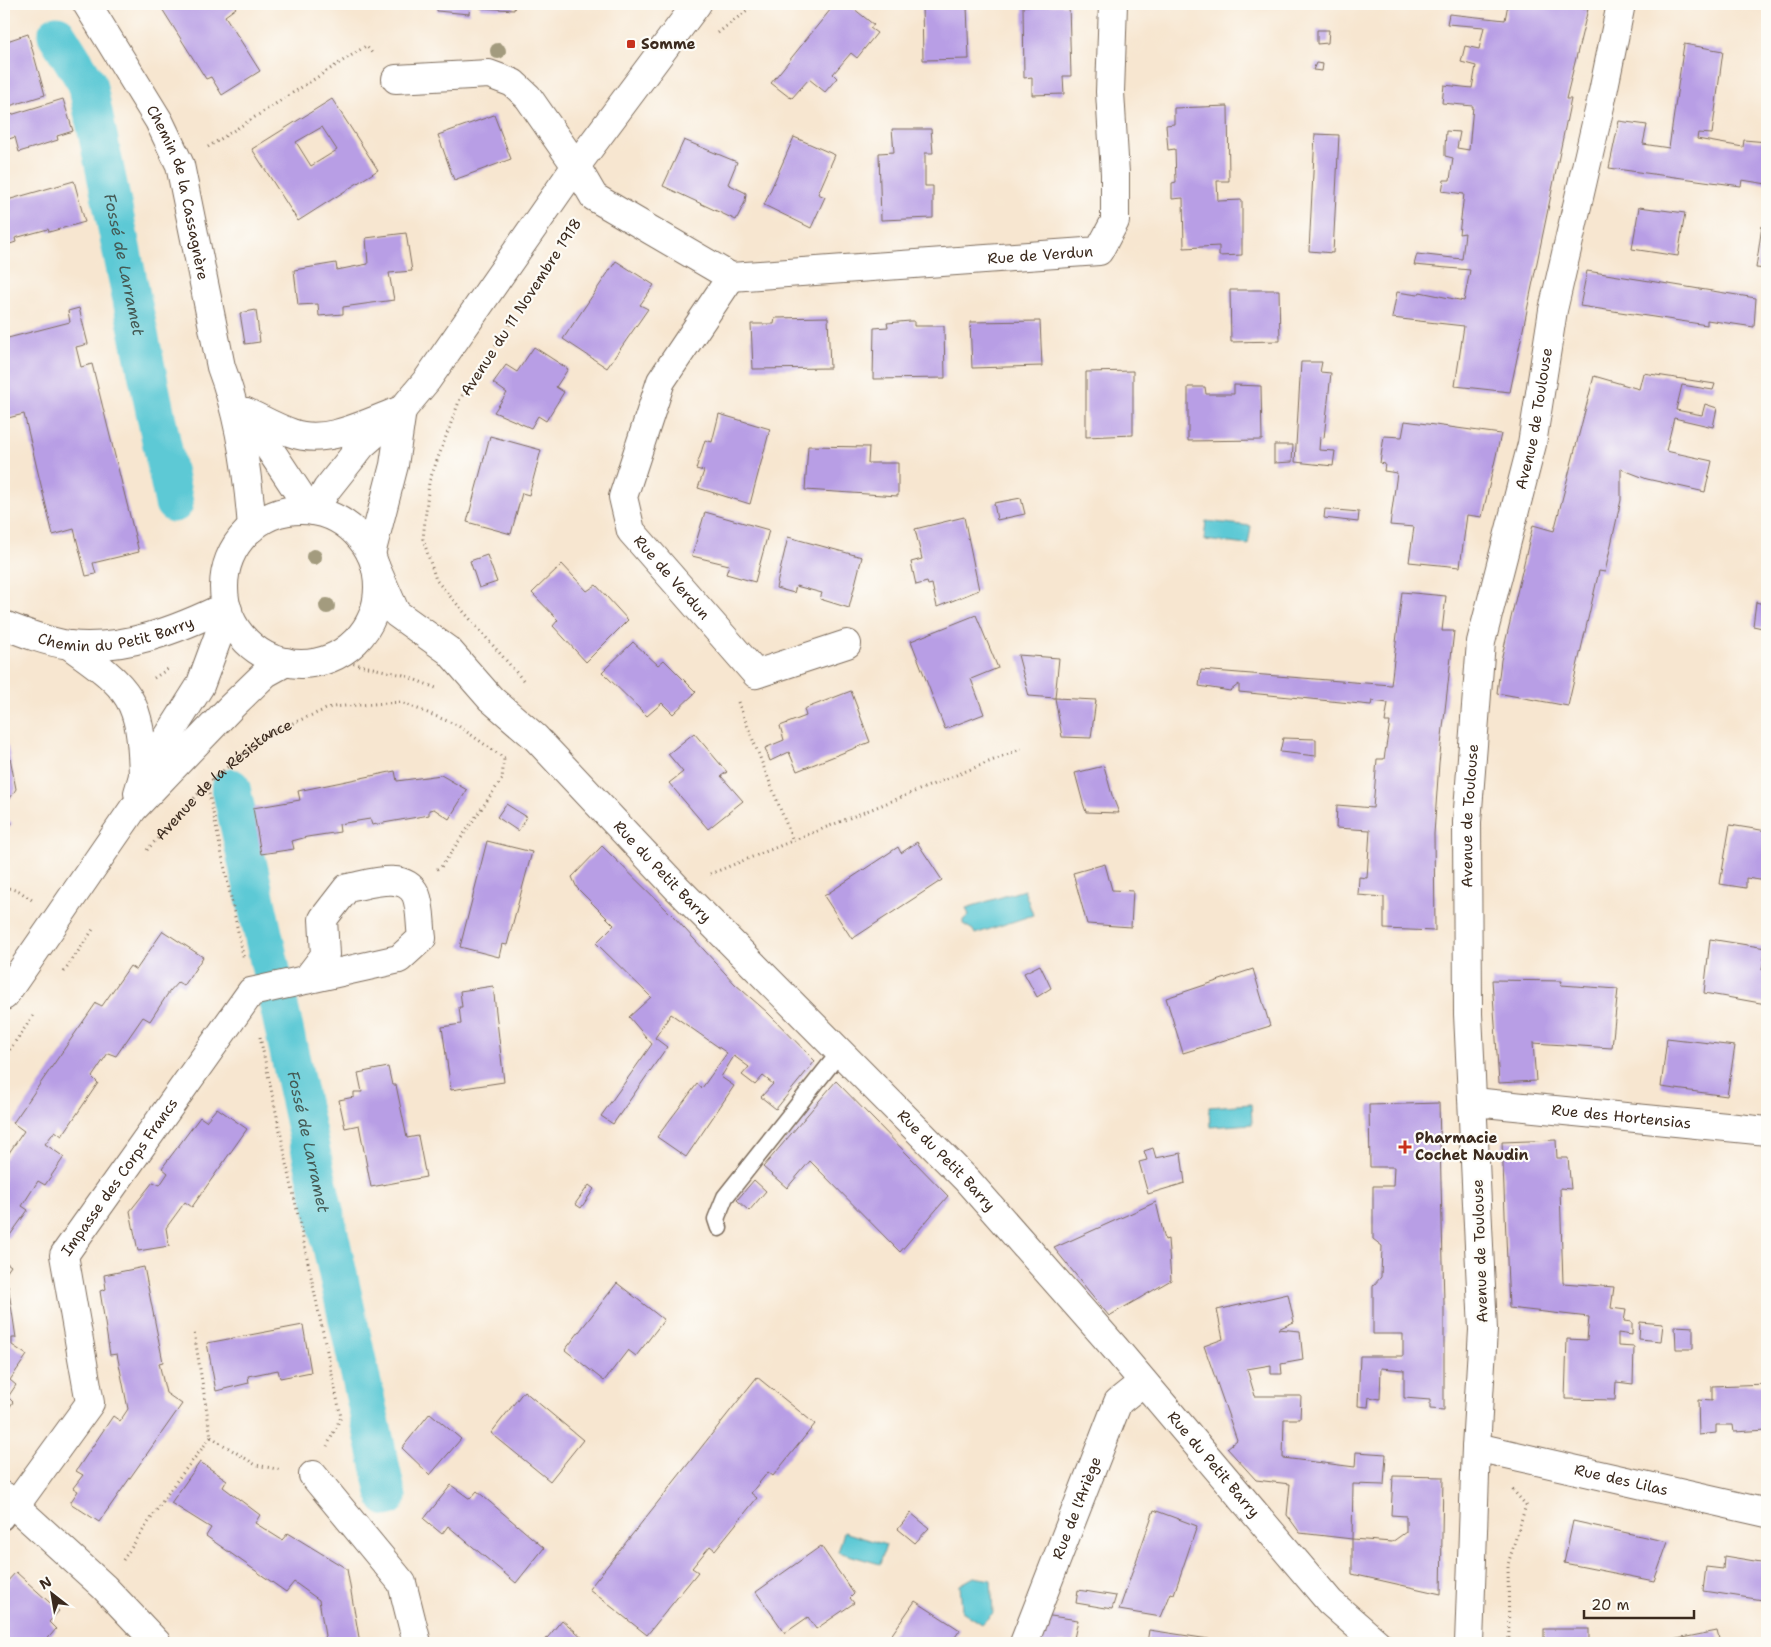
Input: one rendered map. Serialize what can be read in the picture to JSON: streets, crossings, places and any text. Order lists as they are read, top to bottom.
{
  "streets": {
    "street": [
      "Chemin de la Cassagnère",
      "Rue de Verdun",
      "Avenue de Toulouse",
      "Chemin du Petit Barry",
      "Rue du Petit Barry",
      "Rue des Hortensias",
      "Impasse des Corps Francs",
      "Rue des Lilas",
      "Rue de l'Ariège"
    ],
    "path": ["Avenue du 11 Novembre 1918", "Avenue de la Résistance"]
  },
  "crossings": [
    ["Avenue de Toulouse", "Rue des Hortensias"],
    ["Avenue de Toulouse", "Rue des Lilas"],
    ["Chemin du Petit Barry", "Rue du Petit Barry"],
    ["Rue du Petit Barry", "Rue de l'Ariège"]
  ],
  "water": ["Fossé de Larramet"],
  "places": {
    "transit": ["Somme"],
    "health": ["Pharmacie Cochet Naudin"]
  },
  "scale_bar": "20 m",
  "north": "top left"
}
